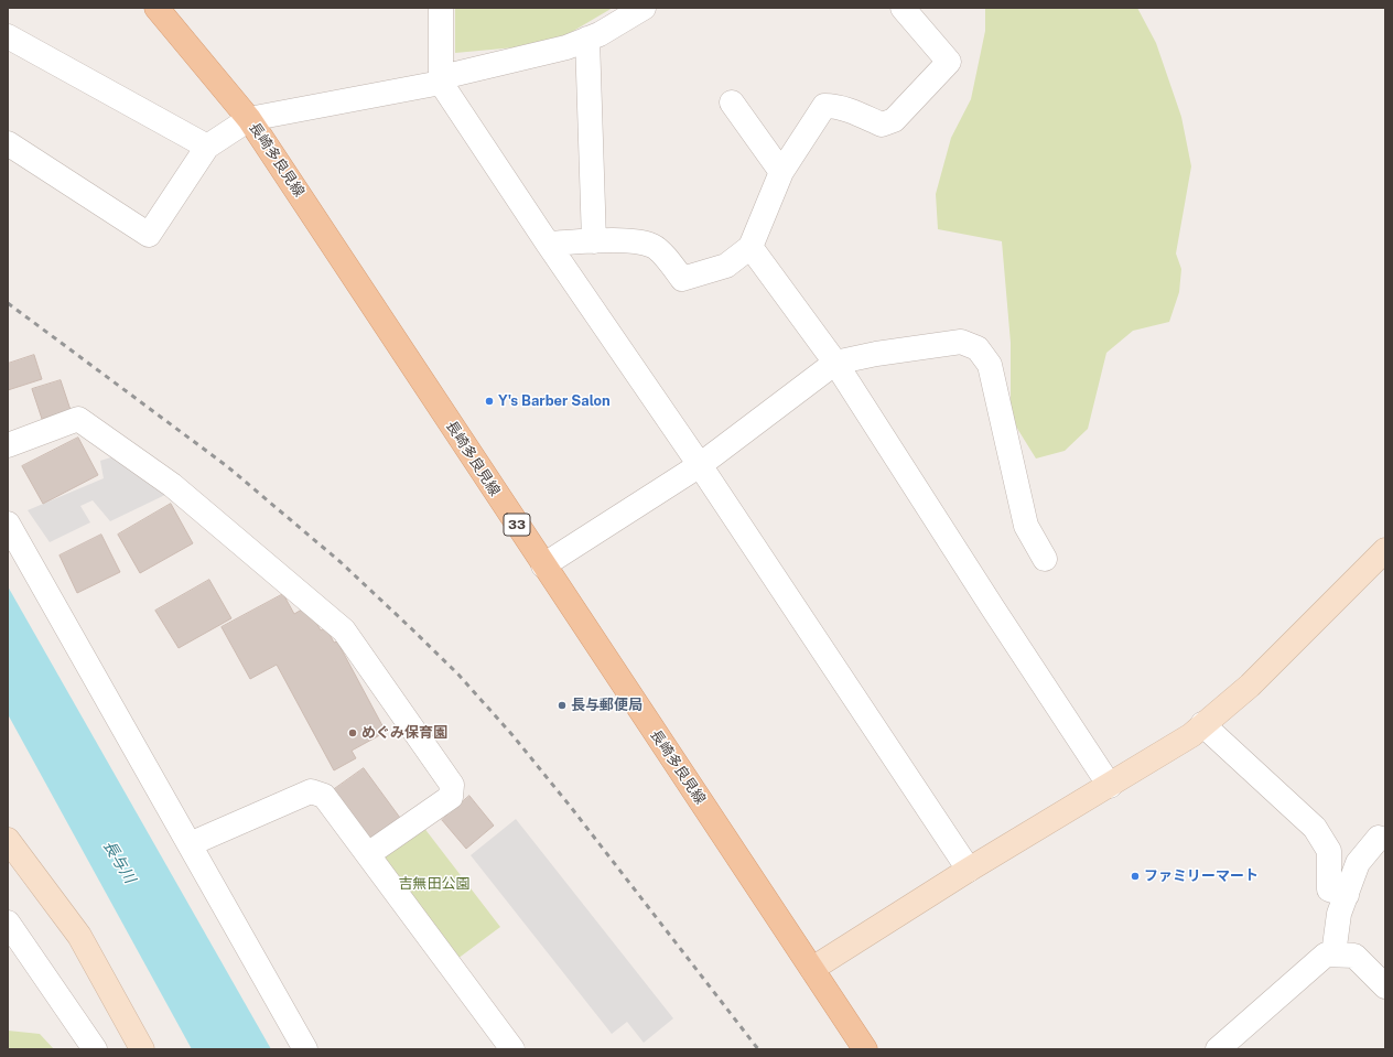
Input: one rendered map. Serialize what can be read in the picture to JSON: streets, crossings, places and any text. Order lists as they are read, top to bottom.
{
  "streets": {
    "main road": ["長崎多良見線", "33"]
  },
  "water": ["長与川"],
  "parks": ["吉無田公園"],
  "places": [
    "Y's Barber Salon",
    "長与郵便局",
    "めぐみ保育園",
    "ファミリーマート"
  ]
}
